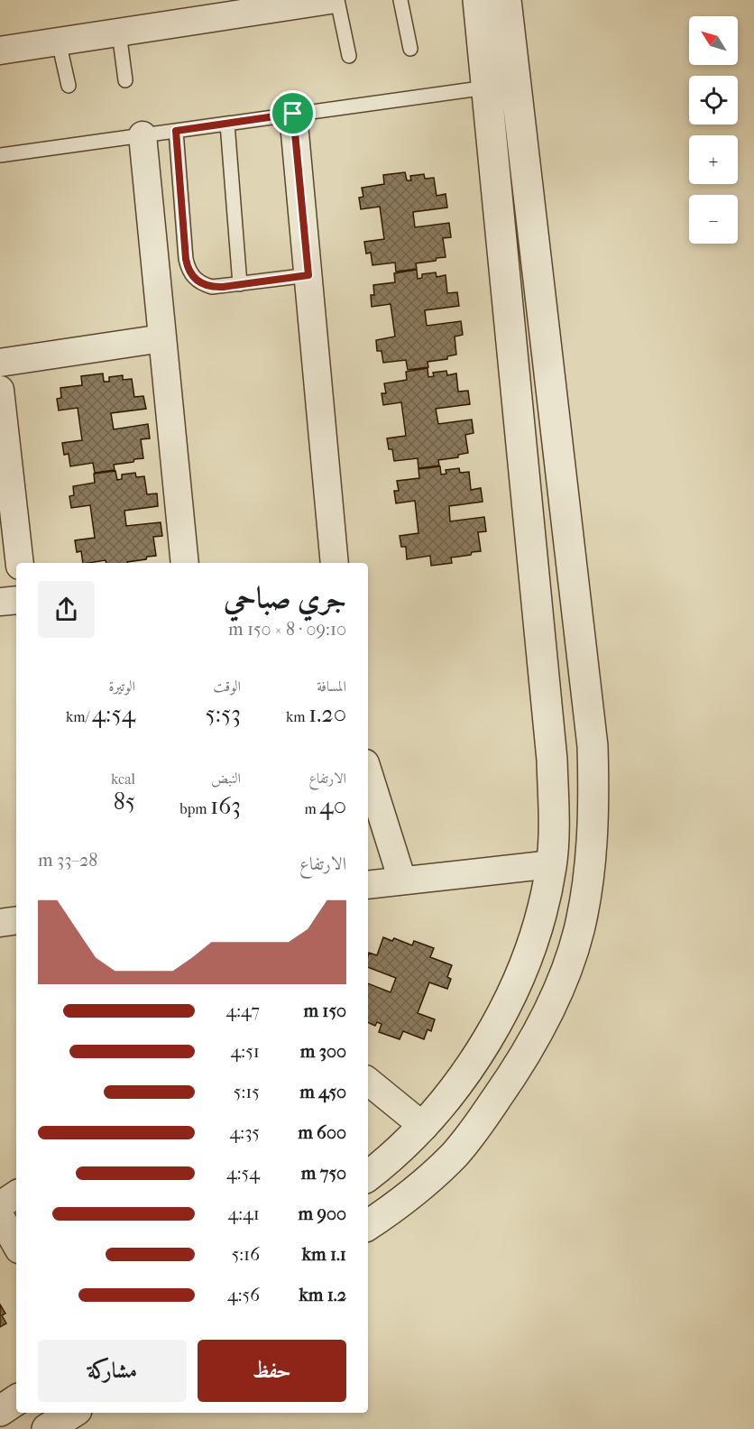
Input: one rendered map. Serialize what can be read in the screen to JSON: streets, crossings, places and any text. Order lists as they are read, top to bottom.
{
  "north": "top left",
  "page": {
    "map_buttons": ["+", "−"],
    "heading": ["جري صباحي", "09:10 · 8 × 150 m"],
    "stats": [
      ["المسافة", "1.20 km"],
      ["الوقت", "5:53"],
      ["الوتيرة", "4:54 /km"],
      ["الارتفاع", "40 m"],
      ["النبض", "163 bpm"],
      ["kcal", "85"]
    ],
    "chart": ["الارتفاع", "28–33 m"],
    "list": [
      {
        "name": "150 m",
        "note": "4:47"
      },
      {
        "name": "300 m",
        "note": "4:51"
      },
      {
        "name": "450 m",
        "note": "5:15"
      },
      {
        "name": "600 m",
        "note": "4:35"
      },
      {
        "name": "750 m",
        "note": "4:54"
      },
      {
        "name": "900 m",
        "note": "4:41"
      },
      {
        "name": "1.1 km",
        "note": "5:16"
      },
      {
        "name": "1.2 km",
        "note": "4:56"
      }
    ],
    "buttons": ["حفظ", "مشاركة"]
  }
}
